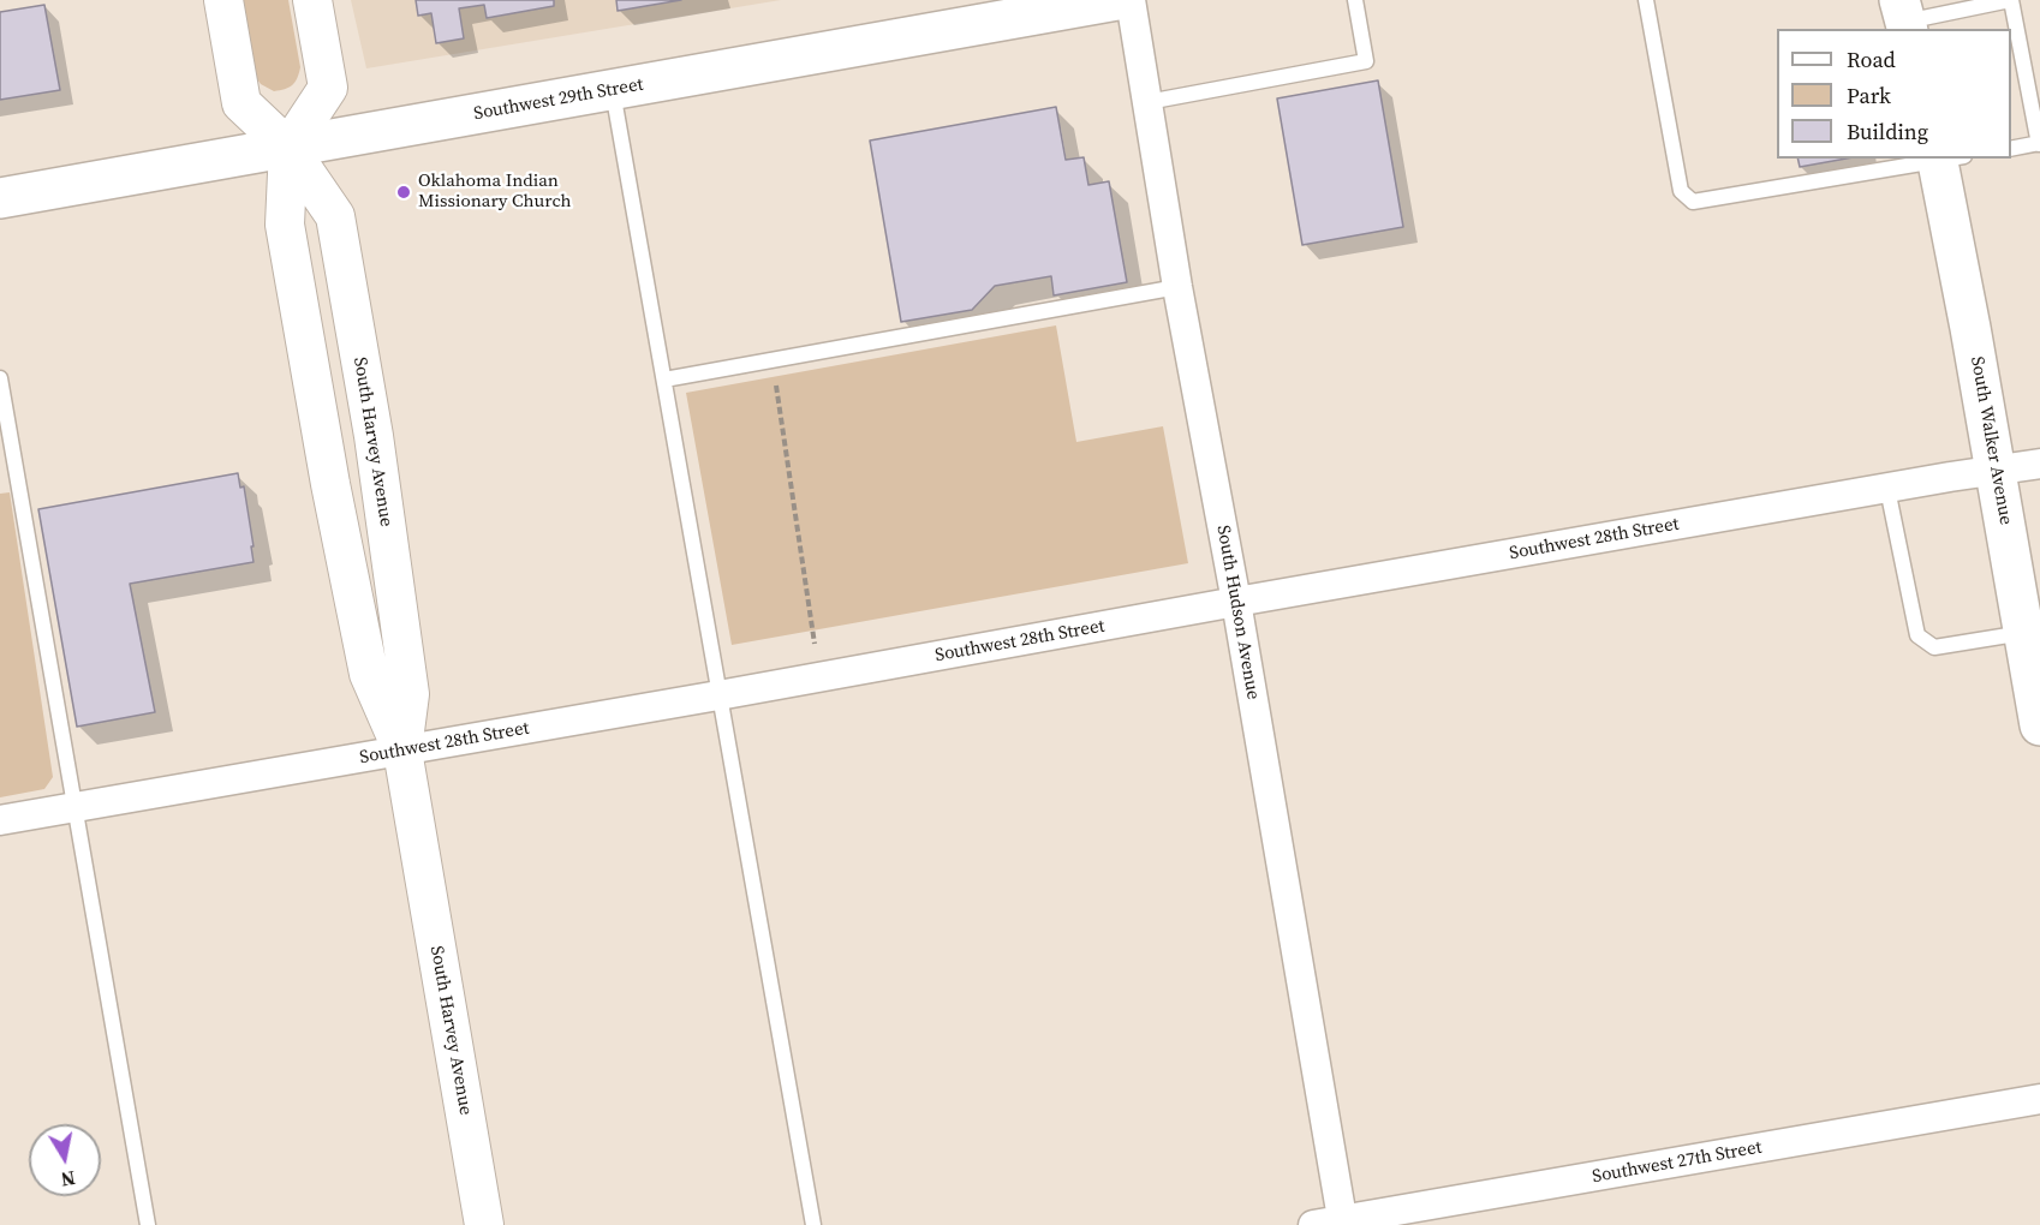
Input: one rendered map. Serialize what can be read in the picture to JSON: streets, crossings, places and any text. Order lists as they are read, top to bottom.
{
  "streets": {
    "main road": ["Southwest 29th Street", "South Walker Avenue"],
    "street": [
      "South Harvey Avenue",
      "Southwest 28th Street",
      "South Hudson Avenue",
      "Southwest 27th Street"
    ]
  },
  "crossings": [
    ["Southwest 29th Street", "South Harvey Avenue"],
    ["South Walker Avenue", "Southwest 28th Street"],
    ["South Harvey Avenue", "Southwest 28th Street"],
    ["Southwest 28th Street", "South Hudson Avenue"],
    ["South Hudson Avenue", "Southwest 27th Street"]
  ],
  "places": ["Oklahoma Indian Missionary Church"],
  "legend": ["Road", "Park", "Building"],
  "north": "bottom"
}
